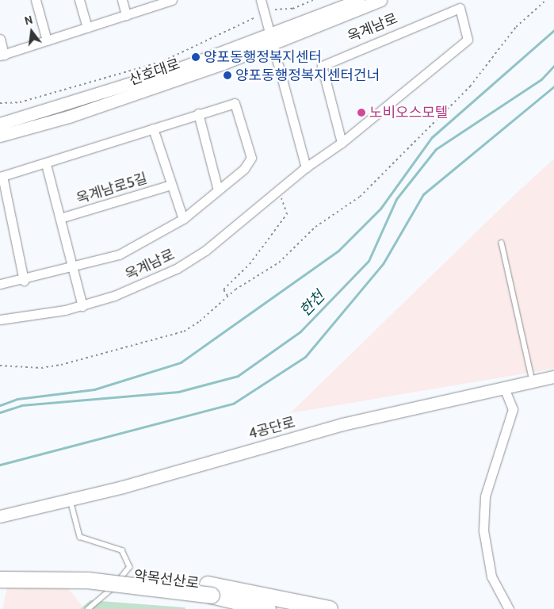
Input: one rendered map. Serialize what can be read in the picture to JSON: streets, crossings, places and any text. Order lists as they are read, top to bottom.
{
  "streets": {
    "highway": ["약목선산로"],
    "street": [
      "옥계남로",
      "산호대로",
      "옥계남로5길",
      "4공단로"
    ]
  },
  "crossings": [
    ["옥계남로", "옥계남로5길"]
  ],
  "water": ["한천"],
  "places": ["양포동행정복지센터", "양포동행정복지센터건너", "노비오스모텔"],
  "north": "top"
}
